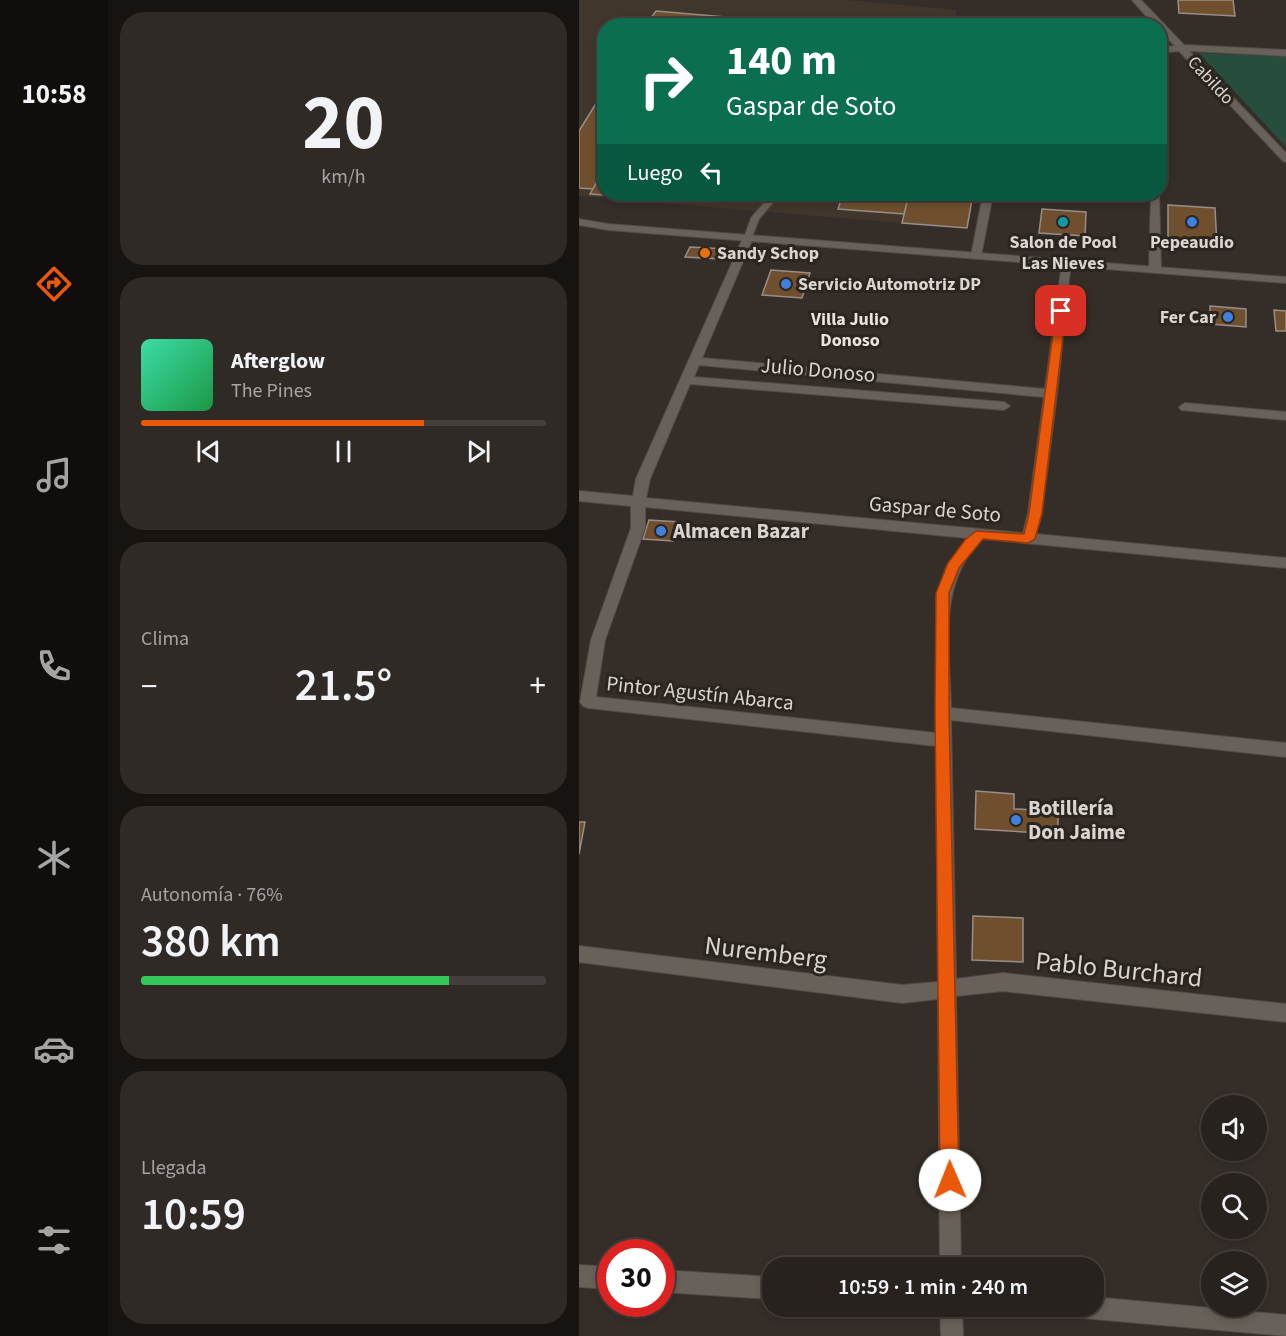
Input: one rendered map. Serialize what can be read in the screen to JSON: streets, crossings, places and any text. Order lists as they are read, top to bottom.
{
  "streets": {
    "street": [
      "Cabildo",
      "Julio Donoso",
      "Gaspar de Soto",
      "Pintor Agustín Abarca",
      "Nuremberg",
      "Pablo Burchard"
    ]
  },
  "crossings": [
    ["Gaspar de Soto", "Pintor Agustín Abarca"],
    ["Nuremberg", "Pablo Burchard"]
  ],
  "districts": ["Villa Julio Donoso"],
  "places": [
    "Salon de Pool Las Nieves",
    "Pepeaudio",
    "Sandy Schop",
    "Servicio Automotriz DP",
    "Fer Car",
    "Almacen Bazar",
    "Botillería Don Jaime"
  ],
  "page": {
    "tabs": "10:58",
    "tile": [
      ["20", "km/h"],
      "Clima",
      ["Autonomía · 76%", "380 km"],
      ["Llegada", "10:59"]
    ],
    "turn": ["140 m", "Gaspar de Soto"],
    "then": "Luego",
    "song": ["Afterglow", "The Pines"],
    "heat": ["−", "21.5°", "+"],
    "limit": "30",
    "trip": "10:59 · 1 min · 240 m"
  }
}
